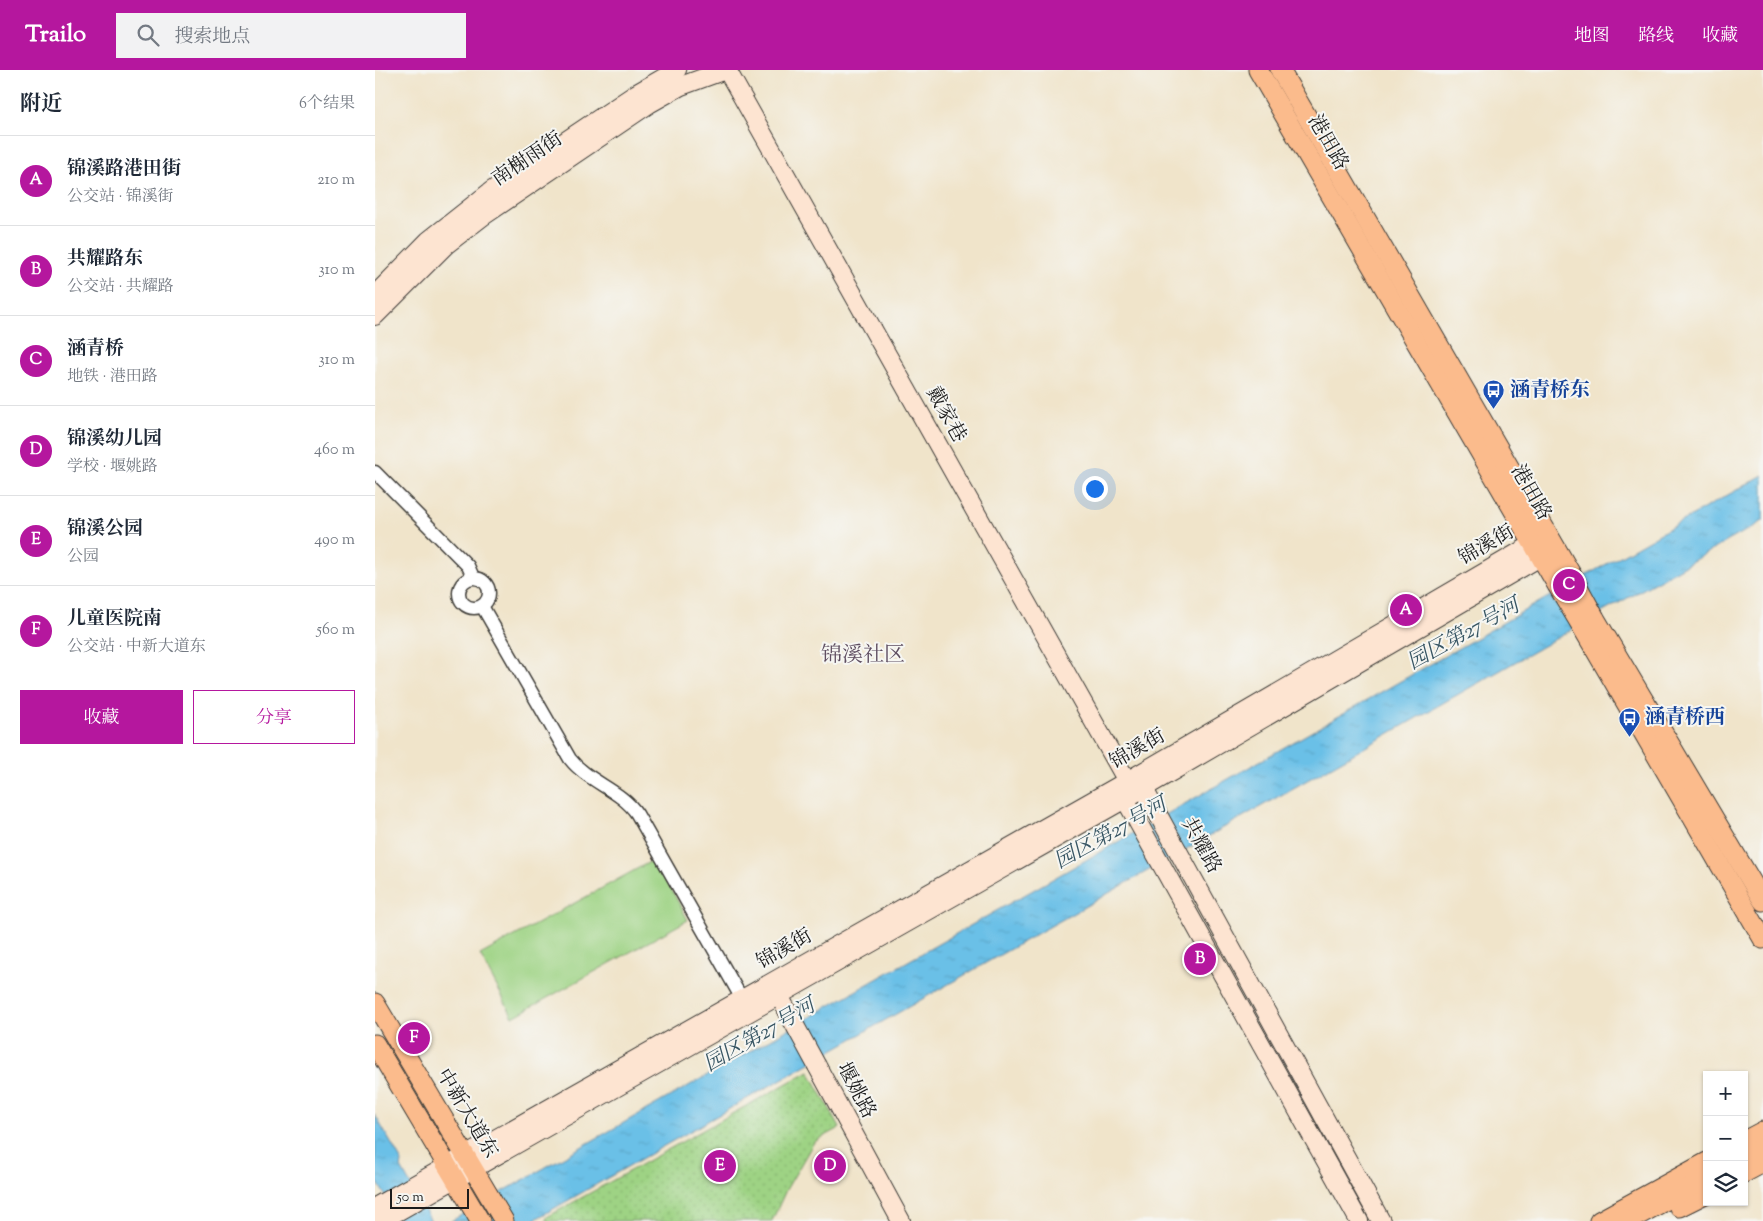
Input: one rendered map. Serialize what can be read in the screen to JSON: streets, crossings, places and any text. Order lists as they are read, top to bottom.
{
  "streets": {
    "main road": [
      "港田路",
      "南榭雨街",
      "戴家巷",
      "锦溪街",
      "共耀路",
      "堰姚路",
      "中新大道东"
    ]
  },
  "crossings": [
    ["港田路", "锦溪街"],
    ["南榭雨街", "戴家巷"],
    ["戴家巷", "锦溪街"],
    ["锦溪街", "共耀路"],
    ["锦溪街", "堰姚路"],
    ["锦溪街", "中新大道东"]
  ],
  "districts": ["锦溪社区"],
  "water": ["园区第27号河"],
  "places": {
    "bus stop": ["涵青桥东", "涵青桥西"]
  },
  "scale_bar": "50 m",
  "page": {
    "header": "Trailo",
    "search": "搜索地点",
    "nav": ["地图", "路线", "收藏"],
    "heading": ["附近", "6个结果"],
    "list": [
      {
        "mark": "A",
        "name": "锦溪路港田街",
        "note": "公交站 · 锦溪街",
        "value": "210 m"
      },
      {
        "mark": "B",
        "name": "共耀路东",
        "note": "公交站 · 共耀路",
        "value": "310 m"
      },
      {
        "mark": "C",
        "name": "涵青桥",
        "note": "地铁 · 港田路",
        "value": "310 m"
      },
      {
        "mark": "D",
        "name": "锦溪幼儿园",
        "note": "学校 · 堰姚路",
        "value": "460 m"
      },
      {
        "mark": "E",
        "name": "锦溪公园",
        "note": "公园",
        "value": "490 m"
      },
      {
        "mark": "F",
        "name": "儿童医院南",
        "note": "公交站 · 中新大道东",
        "value": "560 m"
      }
    ],
    "pins": [
      "C",
      "A",
      "B",
      "F",
      "D",
      "E"
    ],
    "buttons": ["收藏", "分享"],
    "map_buttons": ["+", "−"],
    "scale": "50 m"
  }
}
